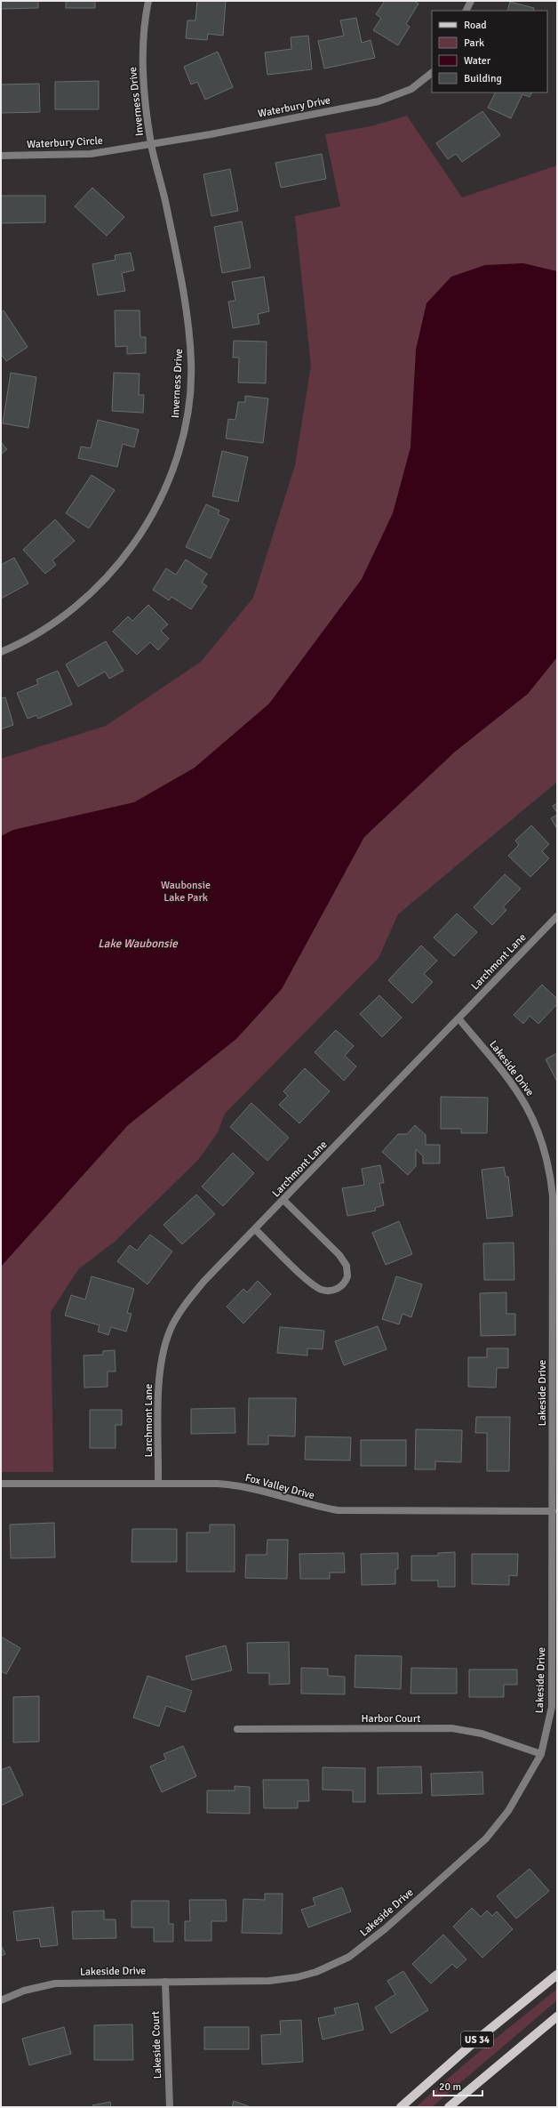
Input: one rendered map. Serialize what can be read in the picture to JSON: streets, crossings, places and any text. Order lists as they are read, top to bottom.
{
  "streets": {
    "main road": ["US 34"],
    "street": [
      "Inverness Drive",
      "Waterbury Drive",
      "Waterbury Circle",
      "Larchmont Lane",
      "Lakeside Drive",
      "Fox Valley Drive",
      "Harbor Court",
      "Lakeside Court"
    ]
  },
  "crossings": [
    ["Inverness Drive", "Waterbury Drive"],
    ["Inverness Drive", "Waterbury Circle"],
    ["Waterbury Drive", "Waterbury Circle"],
    ["Larchmont Lane", "Lakeside Drive"],
    ["Larchmont Lane", "Fox Valley Drive"],
    ["Lakeside Drive", "Fox Valley Drive"],
    ["Lakeside Drive", "Harbor Court"],
    ["Lakeside Drive", "Lakeside Court"]
  ],
  "water": ["Lake Waubonsie"],
  "parks": ["Waubonsie Lake Park"],
  "legend": [
    "Road",
    "Park",
    "Water",
    "Building"
  ],
  "scale_bar": "20 m"
}
